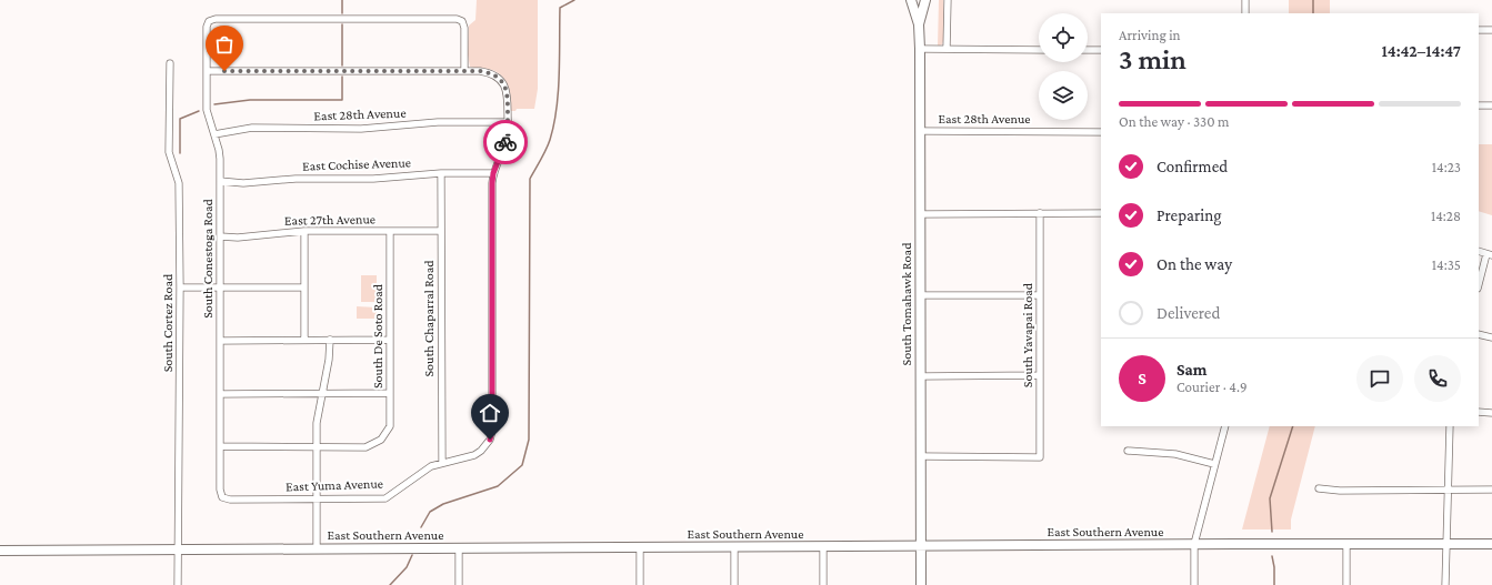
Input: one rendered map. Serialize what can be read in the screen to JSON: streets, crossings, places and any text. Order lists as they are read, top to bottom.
{
  "streets": {
    "main road": ["South Tomahawk Road", "East Southern Avenue"],
    "street": [
      "East 28th Avenue",
      "East Cochise Avenue",
      "East 27th Avenue",
      "South Conestoga Road",
      "South Chaparral Road",
      "South Cortez Road",
      "South Yavapai Road",
      "South De Soto Road",
      "East Yuma Avenue"
    ]
  },
  "crossings": [
    ["East 28th Avenue", "South Conestoga Road"],
    ["East 28th Avenue", "South Tomahawk Road"],
    ["East Cochise Avenue", "South Conestoga Road"],
    ["East Cochise Avenue", "South Chaparral Road"],
    ["East Cochise Avenue", "East Yuma Avenue"],
    ["East 27th Avenue", "South Conestoga Road"],
    ["East 27th Avenue", "South Chaparral Road"],
    ["East 27th Avenue", "South De Soto Road"],
    ["South Conestoga Road", "East Yuma Avenue"],
    ["South Tomahawk Road", "South Yavapai Road"],
    ["South Tomahawk Road", "East Southern Avenue"],
    ["South Chaparral Road", "East Yuma Avenue"],
    ["South Cortez Road", "East Southern Avenue"]
  ],
  "page": {
    "heading": ["3 min", "Arriving in", "14:42–14:47"],
    "panel": ["Sam", "Courier · 4.9"],
    "bar": "On the way · 330 m",
    "list": [
      ["Confirmed", "14:23"],
      ["Preparing", "14:28"],
      ["On the way", "14:35"],
      "Delivered"
    ],
    "round": "S"
  }
}
